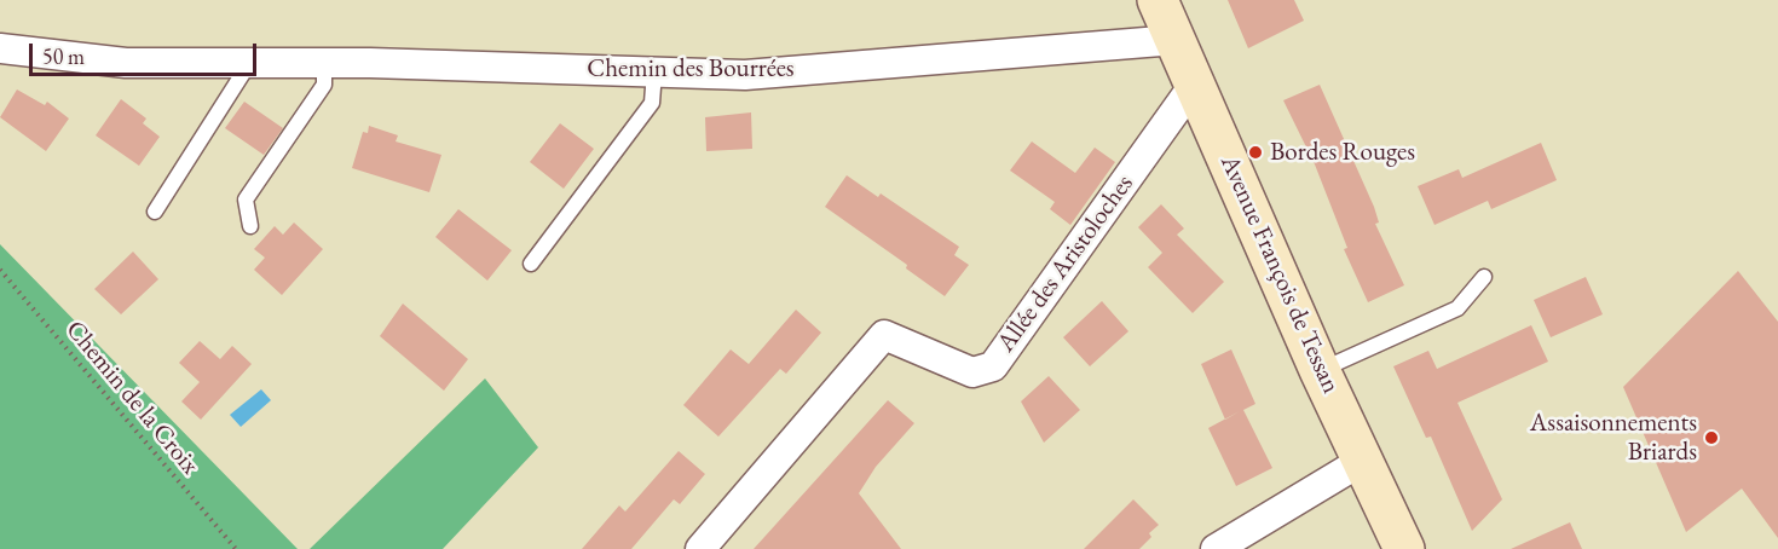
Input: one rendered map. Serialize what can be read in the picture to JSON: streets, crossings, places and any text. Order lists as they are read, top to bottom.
{
  "streets": {
    "street": ["Chemin des Bourrées", "Allée des Aristoloches", "Avenue François de Tessan"],
    "path": ["Chemin de la Croix"]
  },
  "crossings": [
    ["Chemin des Bourrées", "Avenue François de Tessan"],
    ["Allée des Aristoloches", "Avenue François de Tessan"]
  ],
  "places": ["Bordes Rouges", "Assaisonnements Briards"],
  "scale_bar": "50 m"
}
